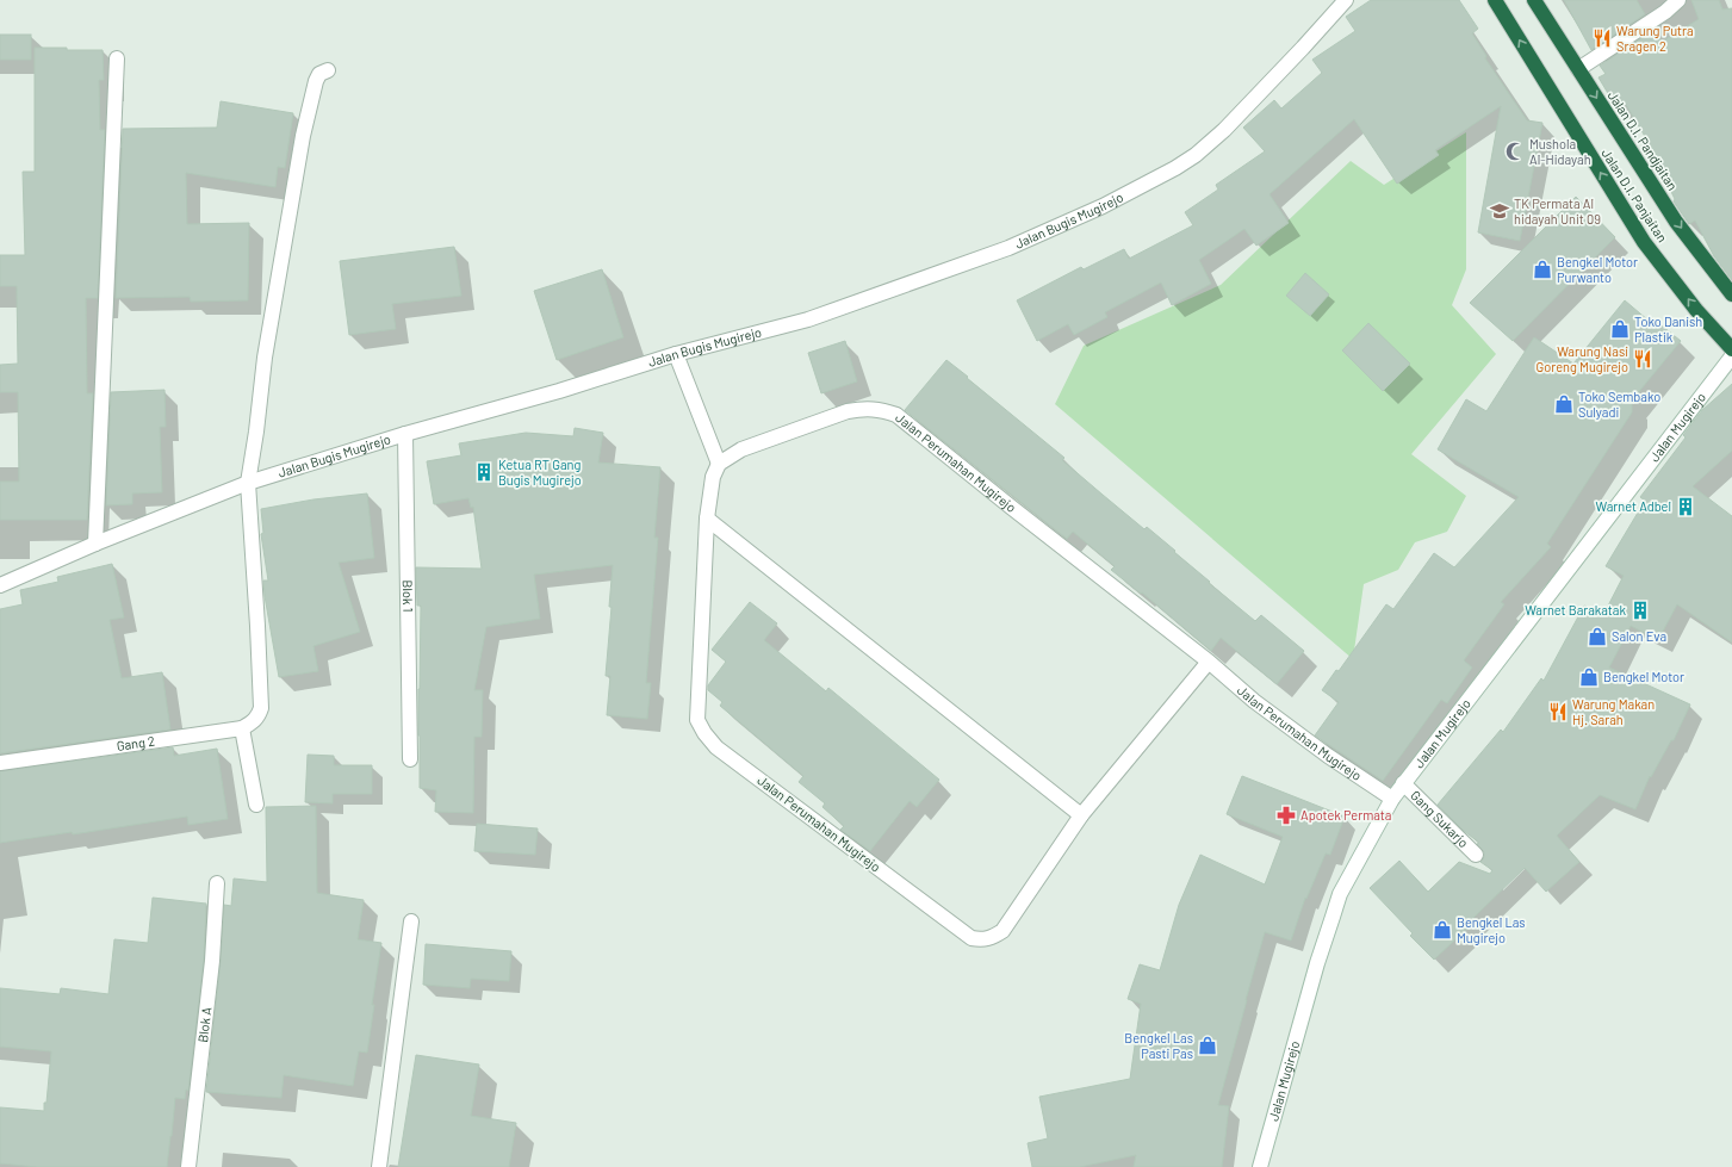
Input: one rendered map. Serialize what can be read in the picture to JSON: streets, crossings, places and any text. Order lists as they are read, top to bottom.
{
  "streets": {
    "highway": ["Jalan D.I. Pandjaitan", "Jalan D.I. Panjaitan"],
    "street": [
      "Jalan Bugis Mugirejo",
      "Jalan Mugirejo",
      "Jalan Perumahan Mugirejo",
      "Blok 1",
      "Gang 2",
      "Gang Sukarjo",
      "Blok A"
    ]
  },
  "crossings": [
    ["Jalan Bugis Mugirejo", "Blok 1"],
    ["Jalan Mugirejo", "Jalan Perumahan Mugirejo"],
    ["Jalan Mugirejo", "Gang Sukarjo"]
  ],
  "one_way": ["Jalan D.I. Pandjaitan", "Jalan D.I. Panjaitan"],
  "places": {
    "restaurant": ["Warung Putra Sragen 2", "Warung Nasi Goreng Mugirejo", "Warung Makan Hj. Sarah"],
    "mosque": ["Mushola Al-Hidayah"],
    "school or university": ["TK Permata Al hidayah Unit 09"],
    "shop": [
      "Bengkel Motor Purwanto",
      "Toko Danish Plastik",
      "Toko Sembako Sulyadi",
      "Salon Eva",
      "Bengkel Motor",
      "Bengkel Las Mugirejo",
      "Bengkel Las Pasti Pas"
    ],
    "building": ["Ketua RT Gang Bugis Mugirejo", "Warnet Adbel", "Warnet Barakatak"],
    "pharmacy": ["Apotek Permata"]
  }
}
